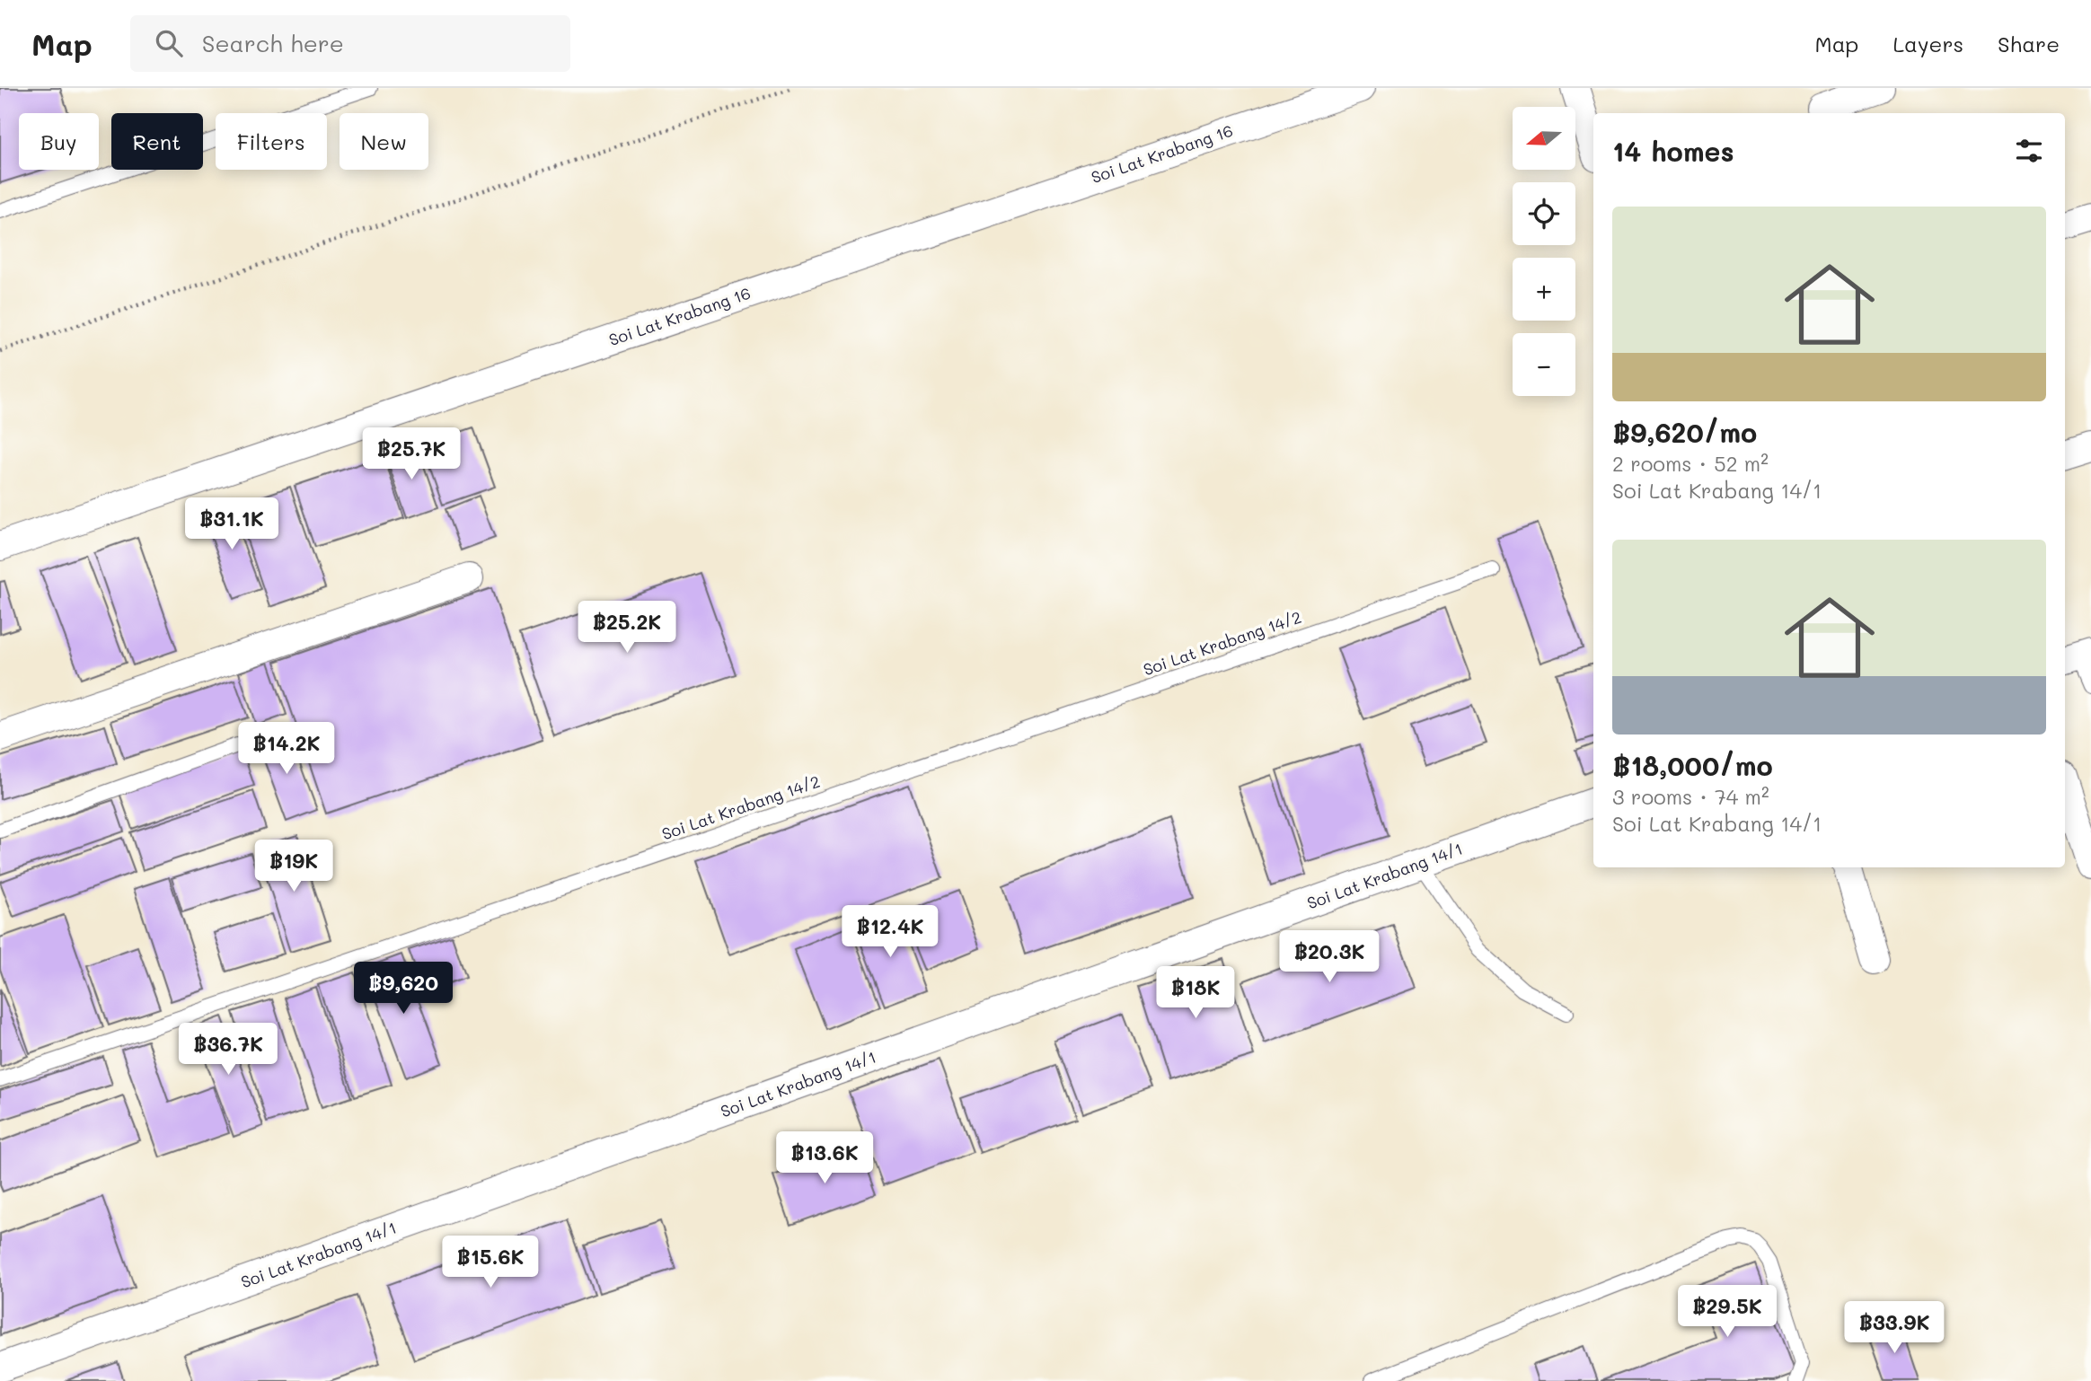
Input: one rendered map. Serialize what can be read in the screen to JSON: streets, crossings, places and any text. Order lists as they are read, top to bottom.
{
  "streets": {
    "street": ["Soi Lat Krabang 16", "Soi Lat Krabang 14/1"],
    "lane": ["Soi Lat Krabang 14/2"]
  },
  "north": "left",
  "page": {
    "header": "Map",
    "search": "Search here",
    "nav": ["Map", "Layers", "Share"],
    "map_buttons": ["+", "−"],
    "chip": [
      "Buy",
      "Rent",
      "Filters",
      "New"
    ],
    "heading": "14 homes",
    "list": [
      {
        "name": "฿9,620/mo",
        "note": "2 rooms · 52 m² · Soi Lat Krabang 14/1"
      },
      {
        "name": "฿18,000/mo",
        "note": "3 rooms · 74 m² · Soi Lat Krabang 14/1"
      }
    ],
    "price": [
      "฿25.7K",
      "฿31.1K",
      "฿25.2K",
      "฿14.2K",
      "฿19K",
      "฿12.4K",
      "฿20.3K",
      "฿9,620",
      "฿18K",
      "฿36.7K",
      "฿13.6K",
      "฿15.6K",
      "฿29.5K",
      "฿33.9K"
    ]
  }
}
